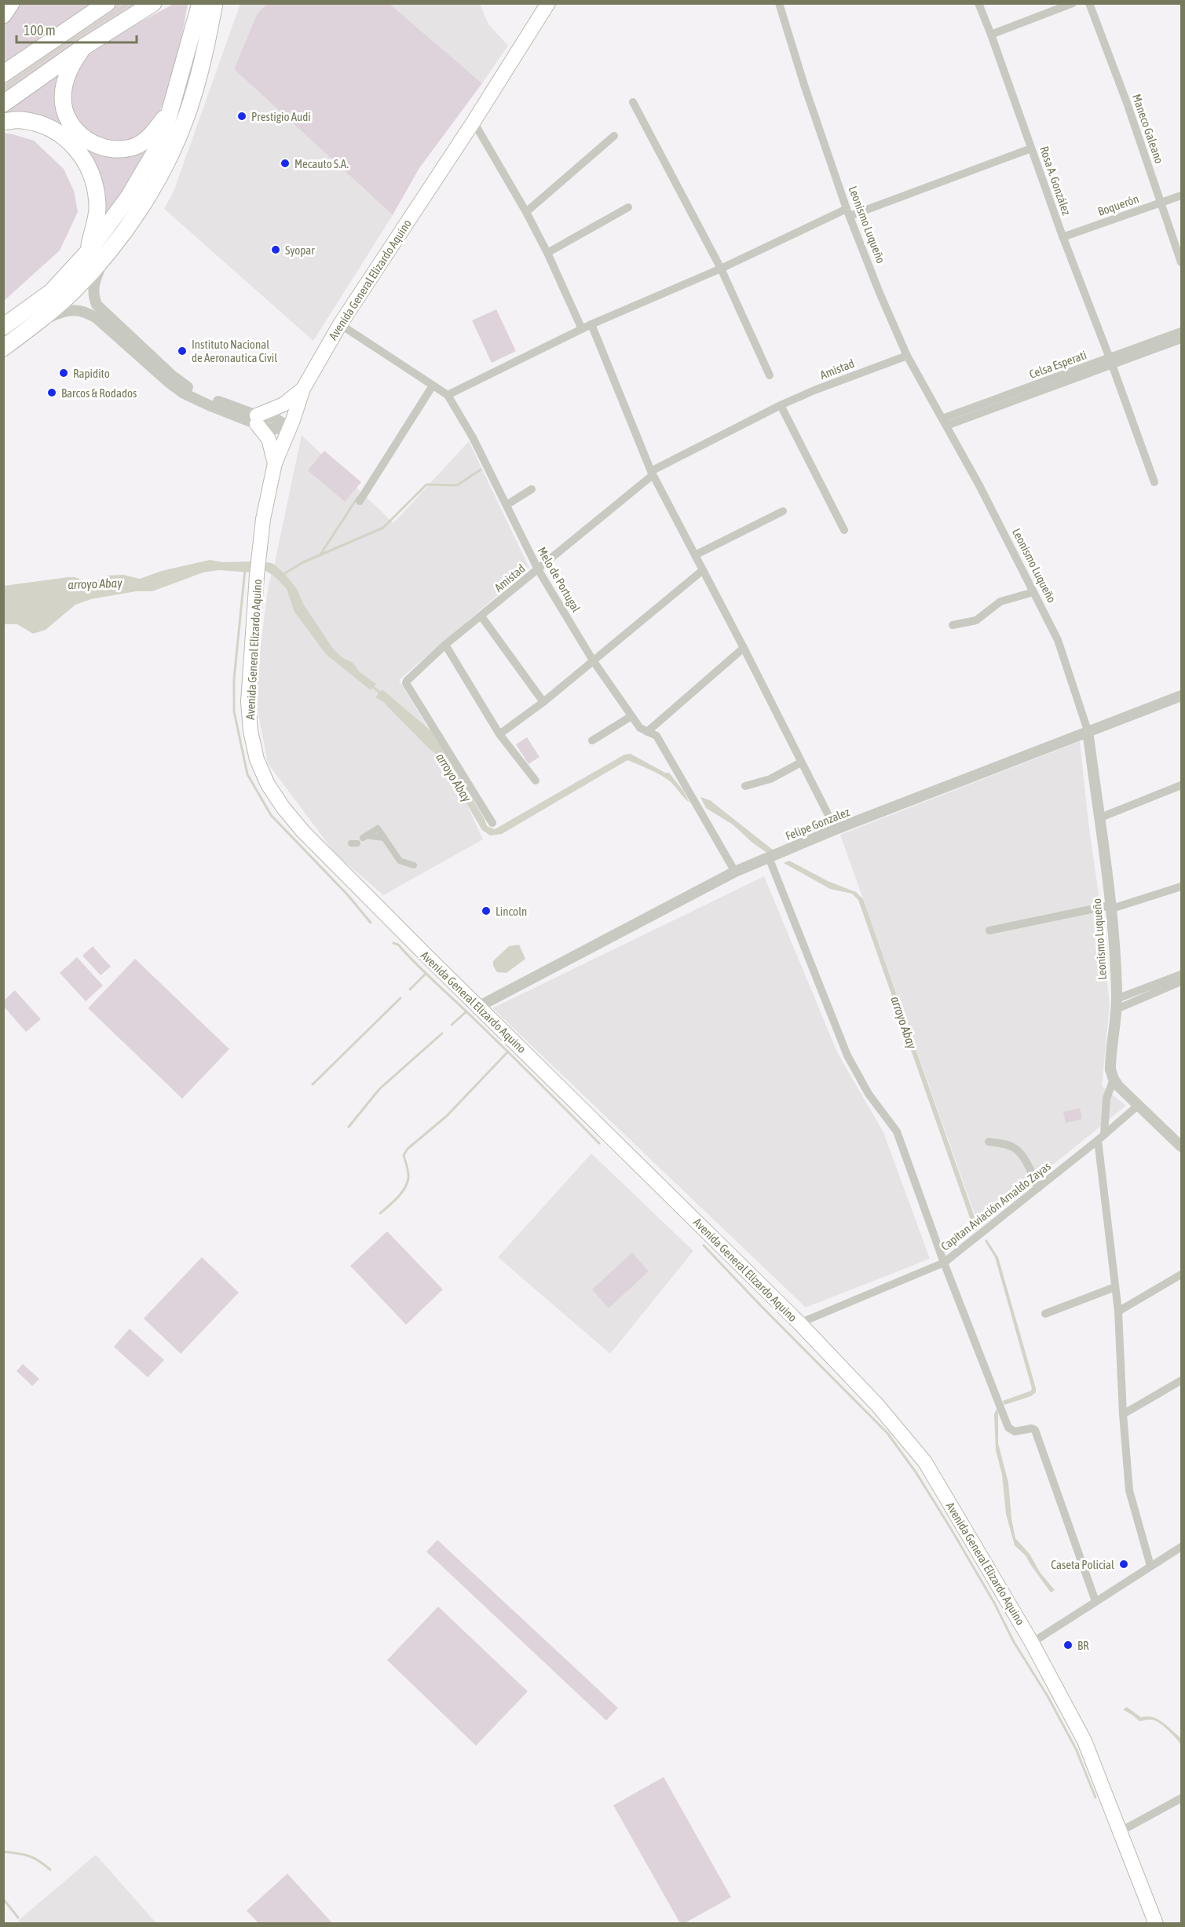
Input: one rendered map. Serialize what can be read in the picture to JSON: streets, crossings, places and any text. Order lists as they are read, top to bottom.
{
  "streets": {
    "main road": ["Avenida General Elizardo Aquino"],
    "street": [
      "Maneco Galeano",
      "Rosa A. González",
      "Boquerón",
      "Leonismo Luqueño",
      "Celsa Esperati",
      "Amistad",
      "Melo de Portugal",
      "Felipe Gonzalez",
      "Capitan Aviación Arnaldo Zayas"
    ]
  },
  "crossings": [
    ["Maneco Galeano", "Boquerón"],
    ["Rosa A. González", "Boquerón"],
    ["Rosa A. González", "Celsa Esperati"],
    ["Leonismo Luqueño", "Celsa Esperati"],
    ["Leonismo Luqueño", "Amistad"],
    ["Leonismo Luqueño", "Felipe Gonzalez"],
    ["Avenida General Elizardo Aquino", "Melo de Portugal"],
    ["Avenida General Elizardo Aquino", "Felipe Gonzalez"],
    ["Avenida General Elizardo Aquino", "Capitan Aviación Arnaldo Zayas"],
    ["Amistad", "Melo de Portugal"],
    ["Melo de Portugal", "Felipe Gonzalez"]
  ],
  "water": ["arroyo Abay"],
  "places": [
    "Prestigio Audi",
    "Mecauto S.A.",
    "Syopar",
    "Instituto Nacional de Aeronautica Civil",
    "Rapidito",
    "Barcos & Rodados",
    "Lincoln",
    "Caseta Policial",
    "BR"
  ],
  "scale_bar": "100 m"
}
